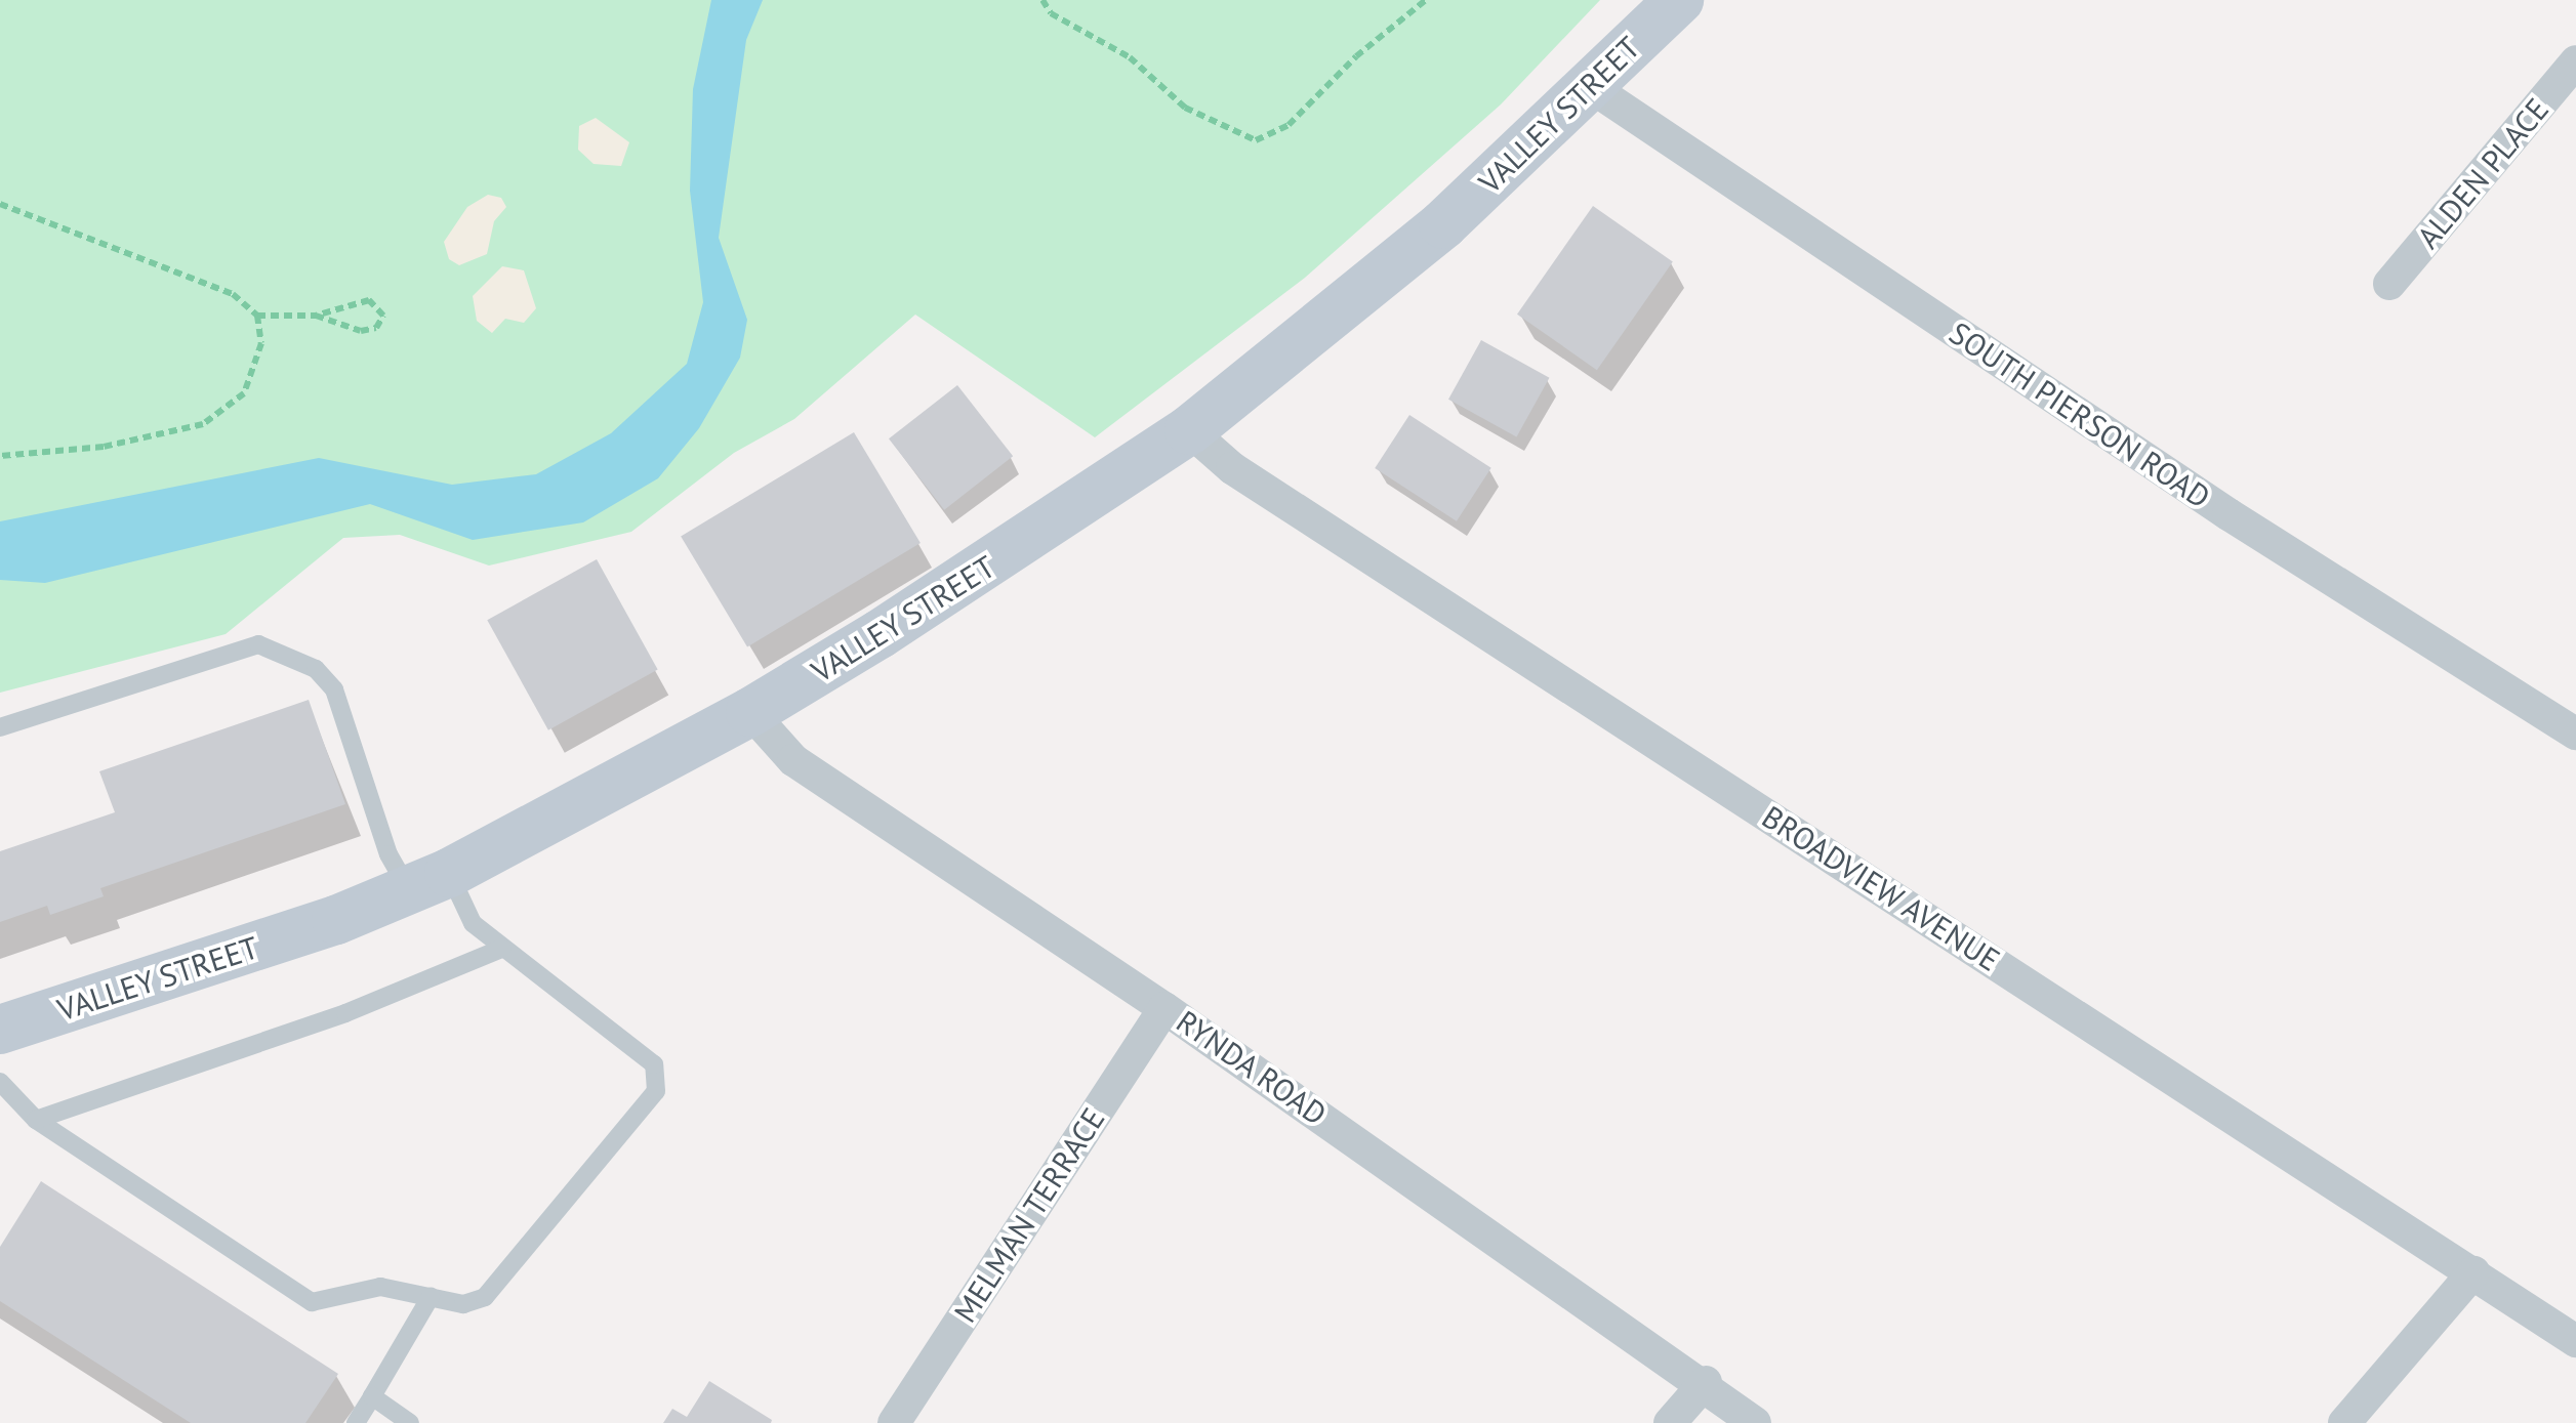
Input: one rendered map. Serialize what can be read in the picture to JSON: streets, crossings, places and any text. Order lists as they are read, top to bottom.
{
  "streets": {
    "main road": ["VALLEY STREET"],
    "street": [
      "ALDEN PLACE",
      "SOUTH PIERSON ROAD",
      "BROADVIEW AVENUE",
      "RYNDA ROAD",
      "MELMAN TERRACE"
    ]
  },
  "crossings": [
    ["VALLEY STREET", "SOUTH PIERSON ROAD"],
    ["VALLEY STREET", "BROADVIEW AVENUE"],
    ["VALLEY STREET", "RYNDA ROAD"],
    ["RYNDA ROAD", "MELMAN TERRACE"]
  ]
}
